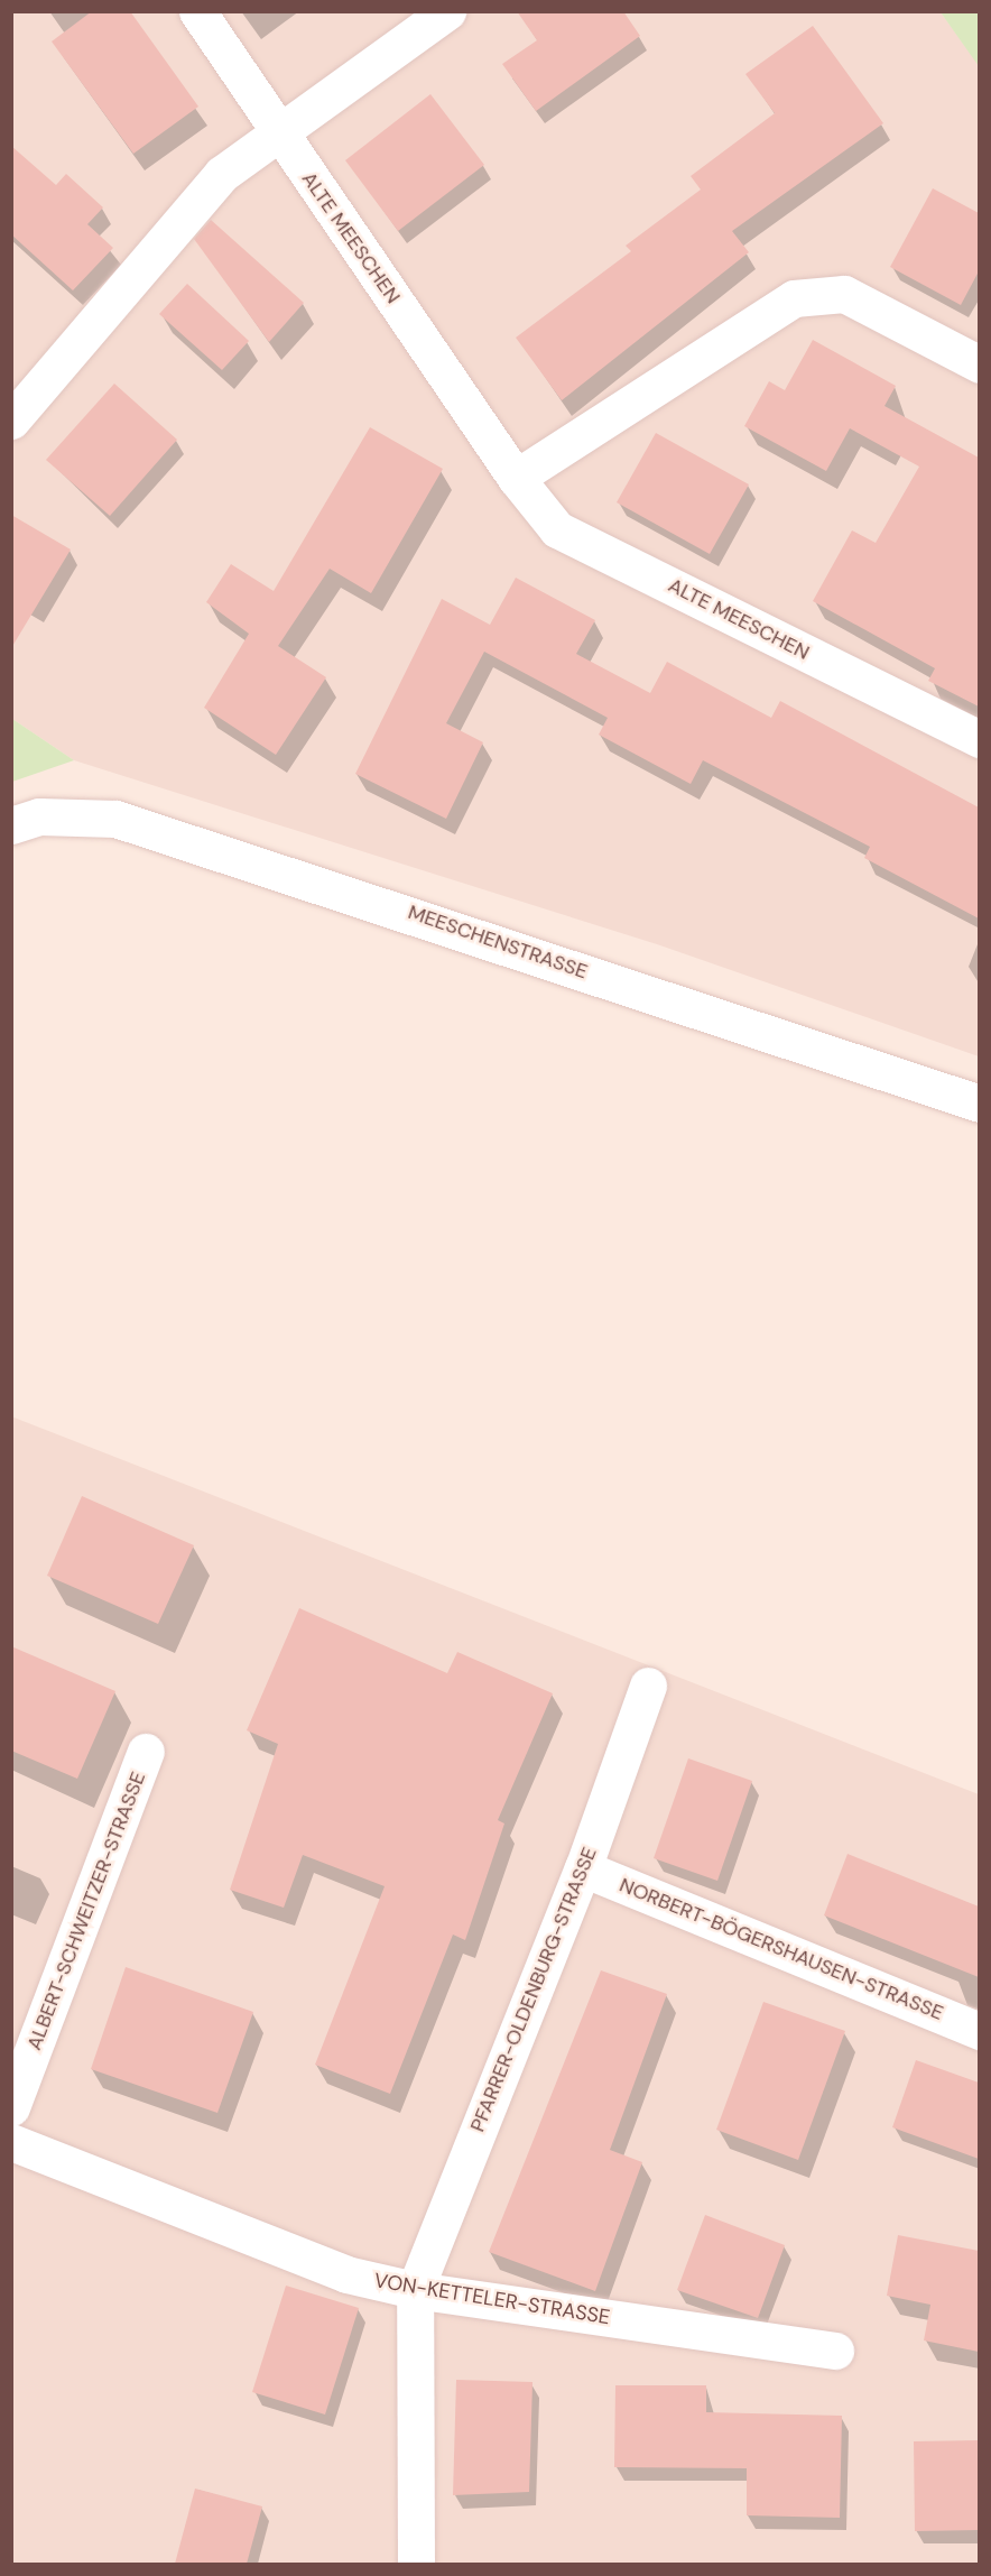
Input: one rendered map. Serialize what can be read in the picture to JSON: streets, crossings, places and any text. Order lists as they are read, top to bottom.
{
  "streets": {
    "street": [
      "ALTE MEESCHEN",
      "MEESCHENSTRASSE",
      "ALBERT-SCHWEITZER-STRASSE",
      "NORBERT-BÖGERSHAUSEN-STRASSE",
      "PFARRER-OLDENBURG-STRASSE",
      "VON-KETTELER-STRASSE"
    ]
  },
  "crossings": [
    ["NORBERT-BÖGERSHAUSEN-STRASSE", "PFARRER-OLDENBURG-STRASSE"],
    ["PFARRER-OLDENBURG-STRASSE", "VON-KETTELER-STRASSE"]
  ]
}
